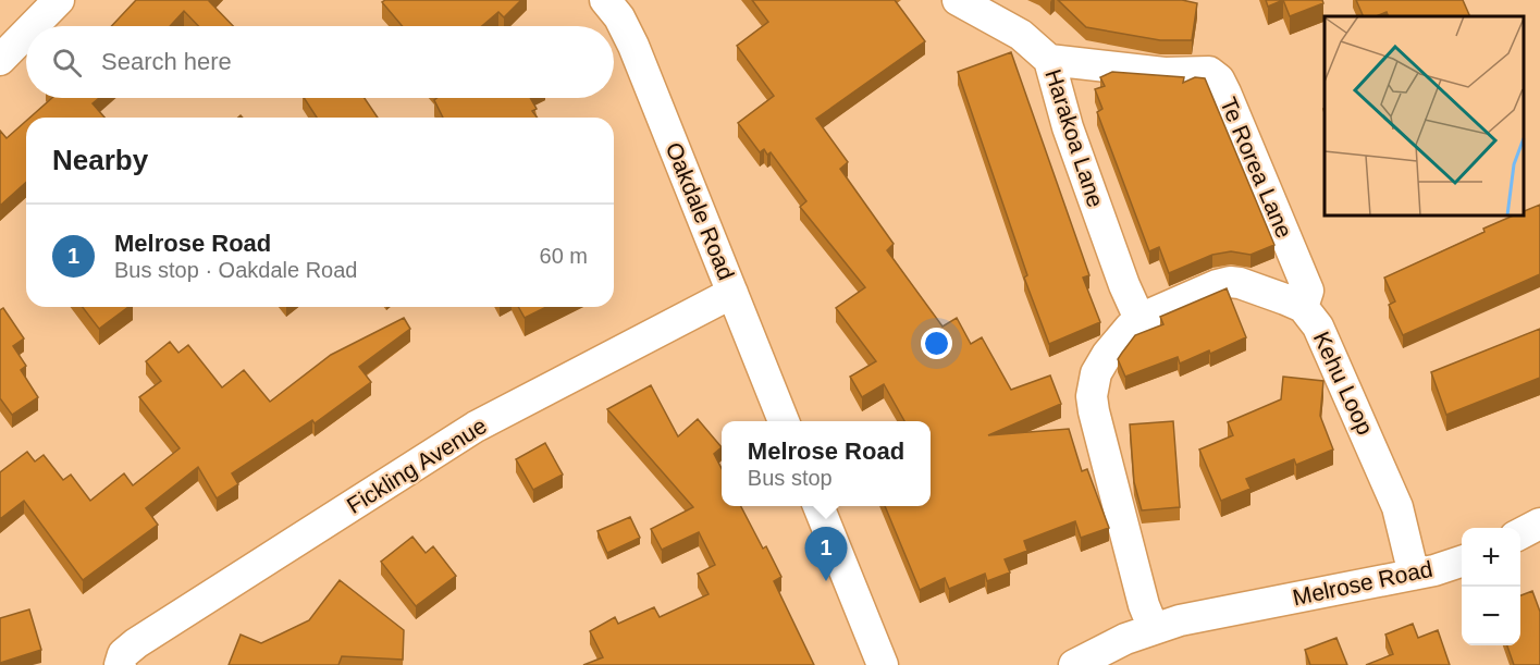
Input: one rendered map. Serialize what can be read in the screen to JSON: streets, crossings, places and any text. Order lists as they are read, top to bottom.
{
  "streets": {
    "street": [
      "Harakoa Lane",
      "Te Rorea Lane",
      "Oakdale Road",
      "Kehu Loop",
      "Fickling Avenue",
      "Melrose Road"
    ]
  },
  "crossings": [
    ["Harakoa Lane", "Te Rorea Lane"],
    ["Harakoa Lane", "Kehu Loop"],
    ["Te Rorea Lane", "Kehu Loop"],
    ["Oakdale Road", "Fickling Avenue"],
    ["Kehu Loop", "Melrose Road"]
  ],
  "page": {
    "search": "Search here",
    "heading": "Nearby",
    "list": [
      {
        "mark": "1",
        "name": "Melrose Road",
        "note": "Bus stop · Oakdale Road",
        "value": "60 m"
      }
    ],
    "popup": ["Melrose Road", "Bus stop"],
    "pins": "1",
    "map_buttons": ["+", "−"]
  }
}
